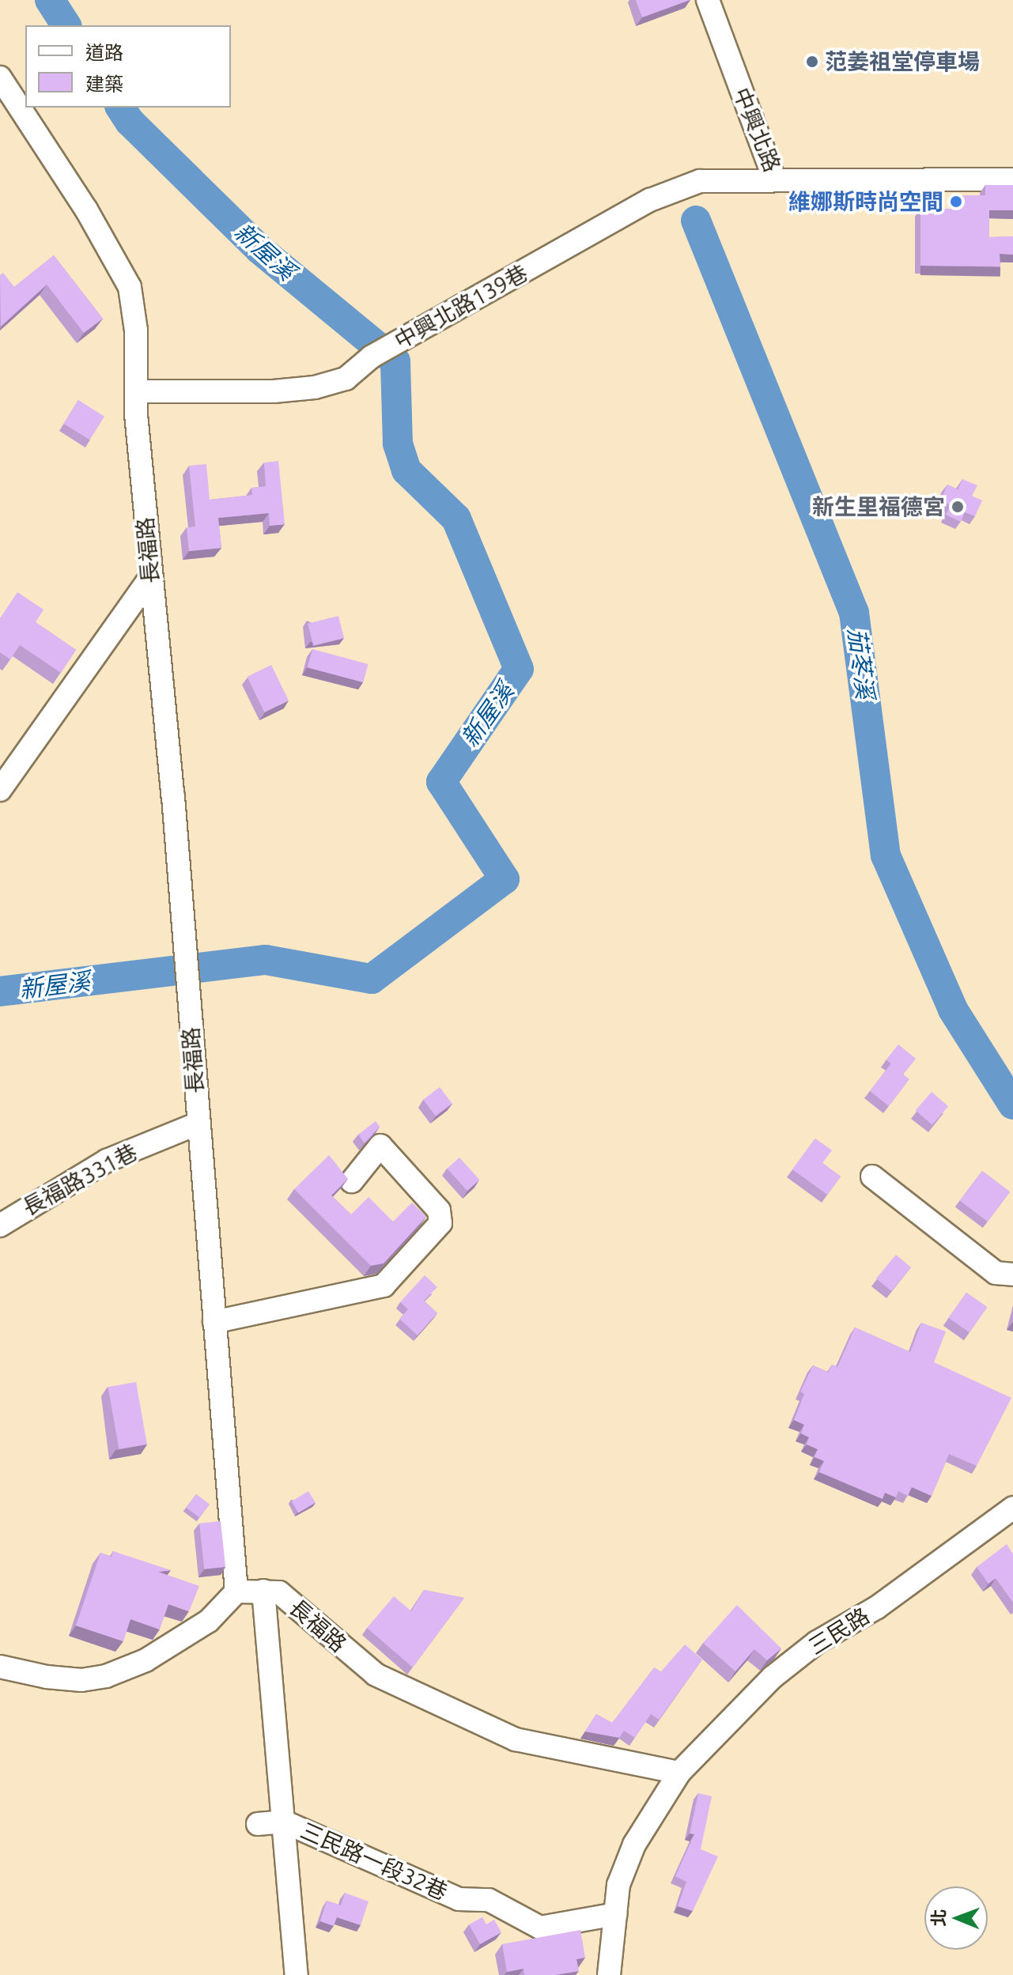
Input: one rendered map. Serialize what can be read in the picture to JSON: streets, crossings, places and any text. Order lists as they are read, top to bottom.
{
  "streets": {
    "street": [
      "中興北路",
      "中興北路139巷",
      "長福路",
      "長福路331巷",
      "三民路",
      "三民路一段32巷"
    ]
  },
  "crossings": [
    ["中興北路", "中興北路139巷"],
    ["中興北路139巷", "長福路"],
    ["長福路", "長福路331巷"],
    ["長福路", "三民路"],
    ["三民路", "三民路一段32巷"]
  ],
  "water": ["新屋溪", "茄苳溪"],
  "places": ["范姜祖堂停車場", "維娜斯時尚空間", "新生里福德宮"],
  "legend": ["道路", "建築"],
  "north": "left"
}
